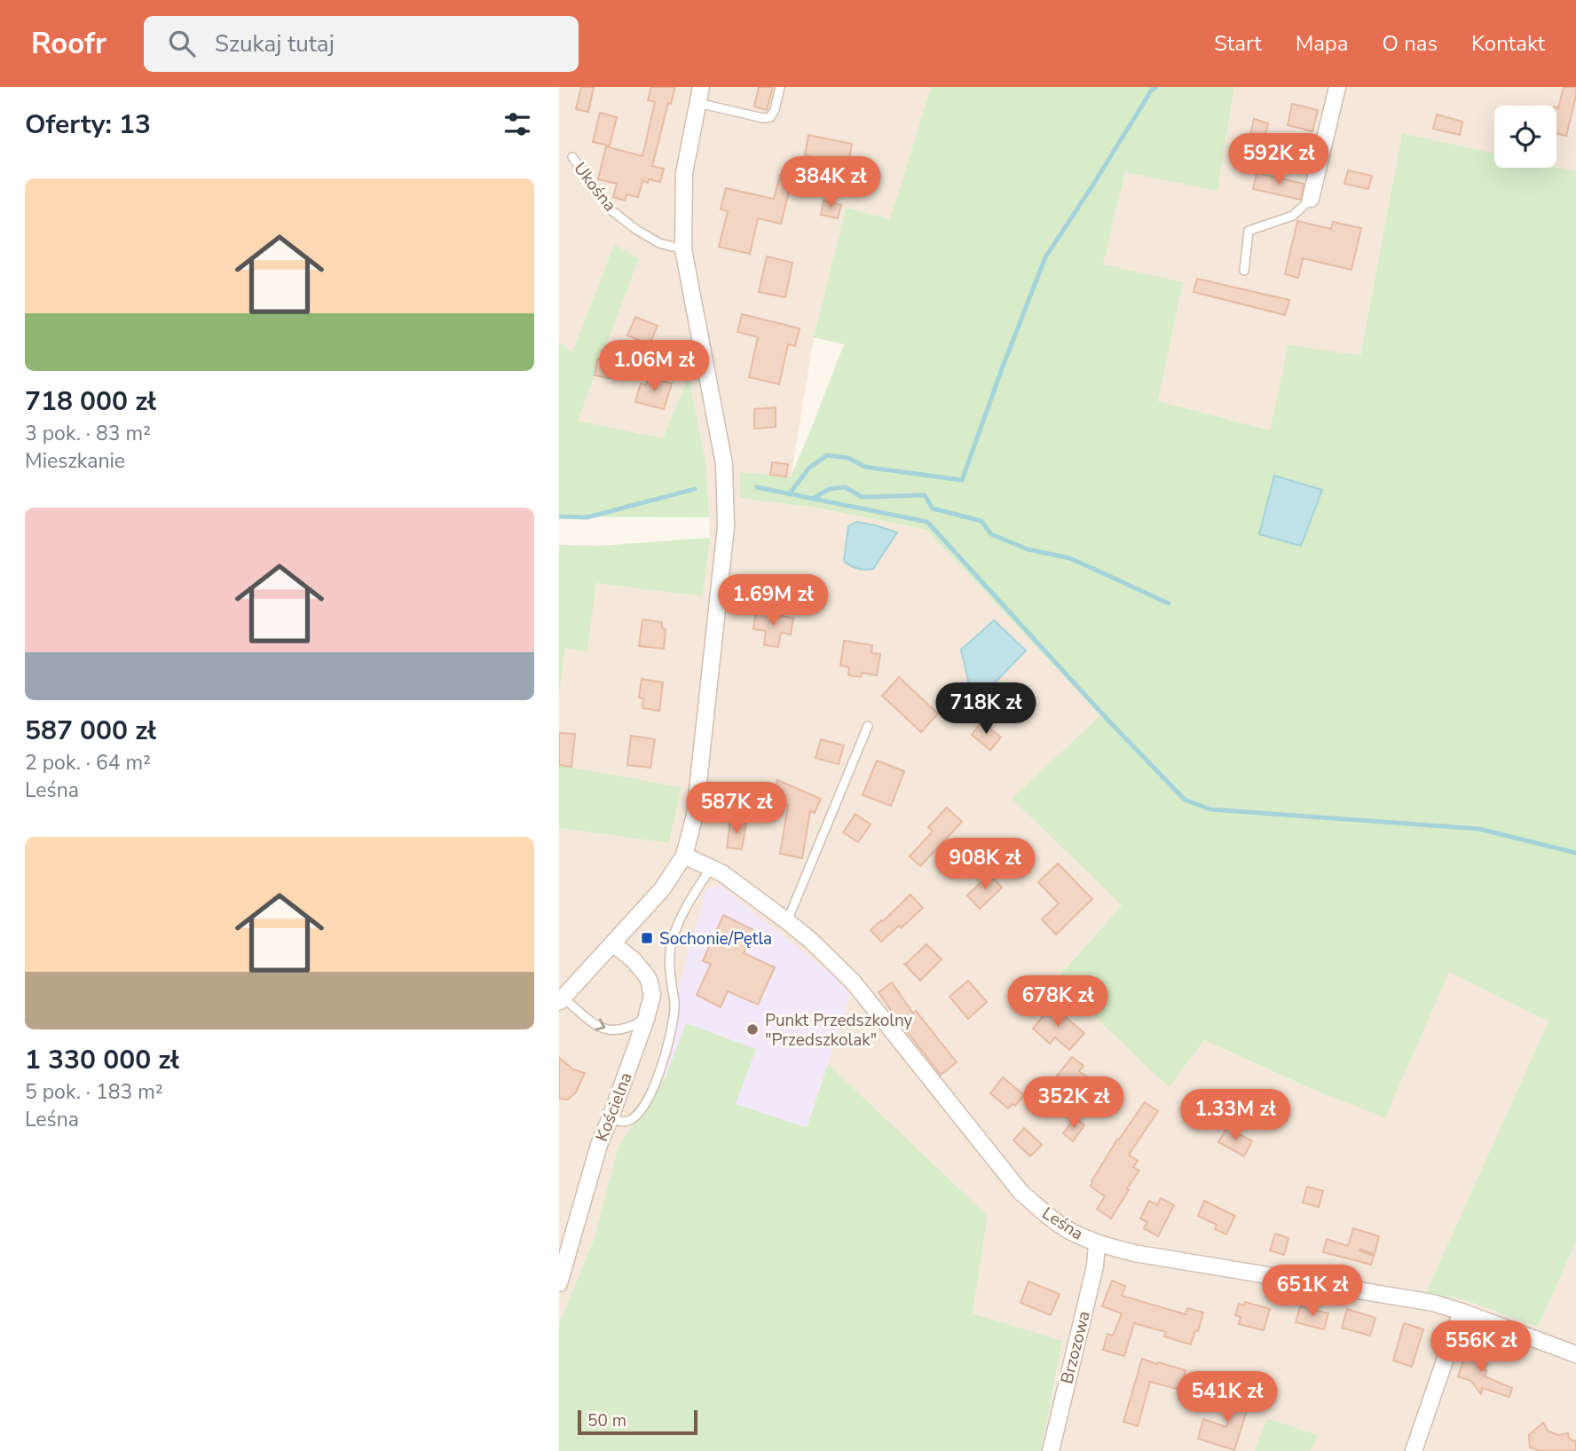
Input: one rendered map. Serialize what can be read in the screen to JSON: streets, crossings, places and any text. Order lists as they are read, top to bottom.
{
  "streets": {
    "street": ["Kościelna", "Leśna", "Brzozowa"],
    "lane": ["Ukośna"]
  },
  "crossings": [
    ["Leśna", "Brzozowa"]
  ],
  "places": {
    "transit": ["Sochonie/Pętla"],
    "other": ["Punkt Przedszkolny \"Przedszkolak\""]
  },
  "scale_bar": "50 m",
  "page": {
    "header": "Roofr",
    "search": "Szukaj tutaj",
    "nav": [
      "Start",
      "Mapa",
      "O nas",
      "Kontakt"
    ],
    "heading": "Oferty: 13",
    "price": [
      "592K zł",
      "384K zł",
      "1.06M zł",
      "1.69M zł",
      "718K zł",
      "587K zł",
      "908K zł",
      "678K zł",
      "352K zł",
      "1.33M zł",
      "651K zł",
      "556K zł",
      "541K zł"
    ],
    "list": [
      {
        "name": "718 000 zł",
        "note": "3 pok. · 83 m² · Mieszkanie"
      },
      {
        "name": "587 000 zł",
        "note": "2 pok. · 64 m² · Leśna"
      },
      {
        "name": "1 330 000 zł",
        "note": "5 pok. · 183 m² · Leśna"
      }
    ],
    "scale": "50 m"
  }
}
